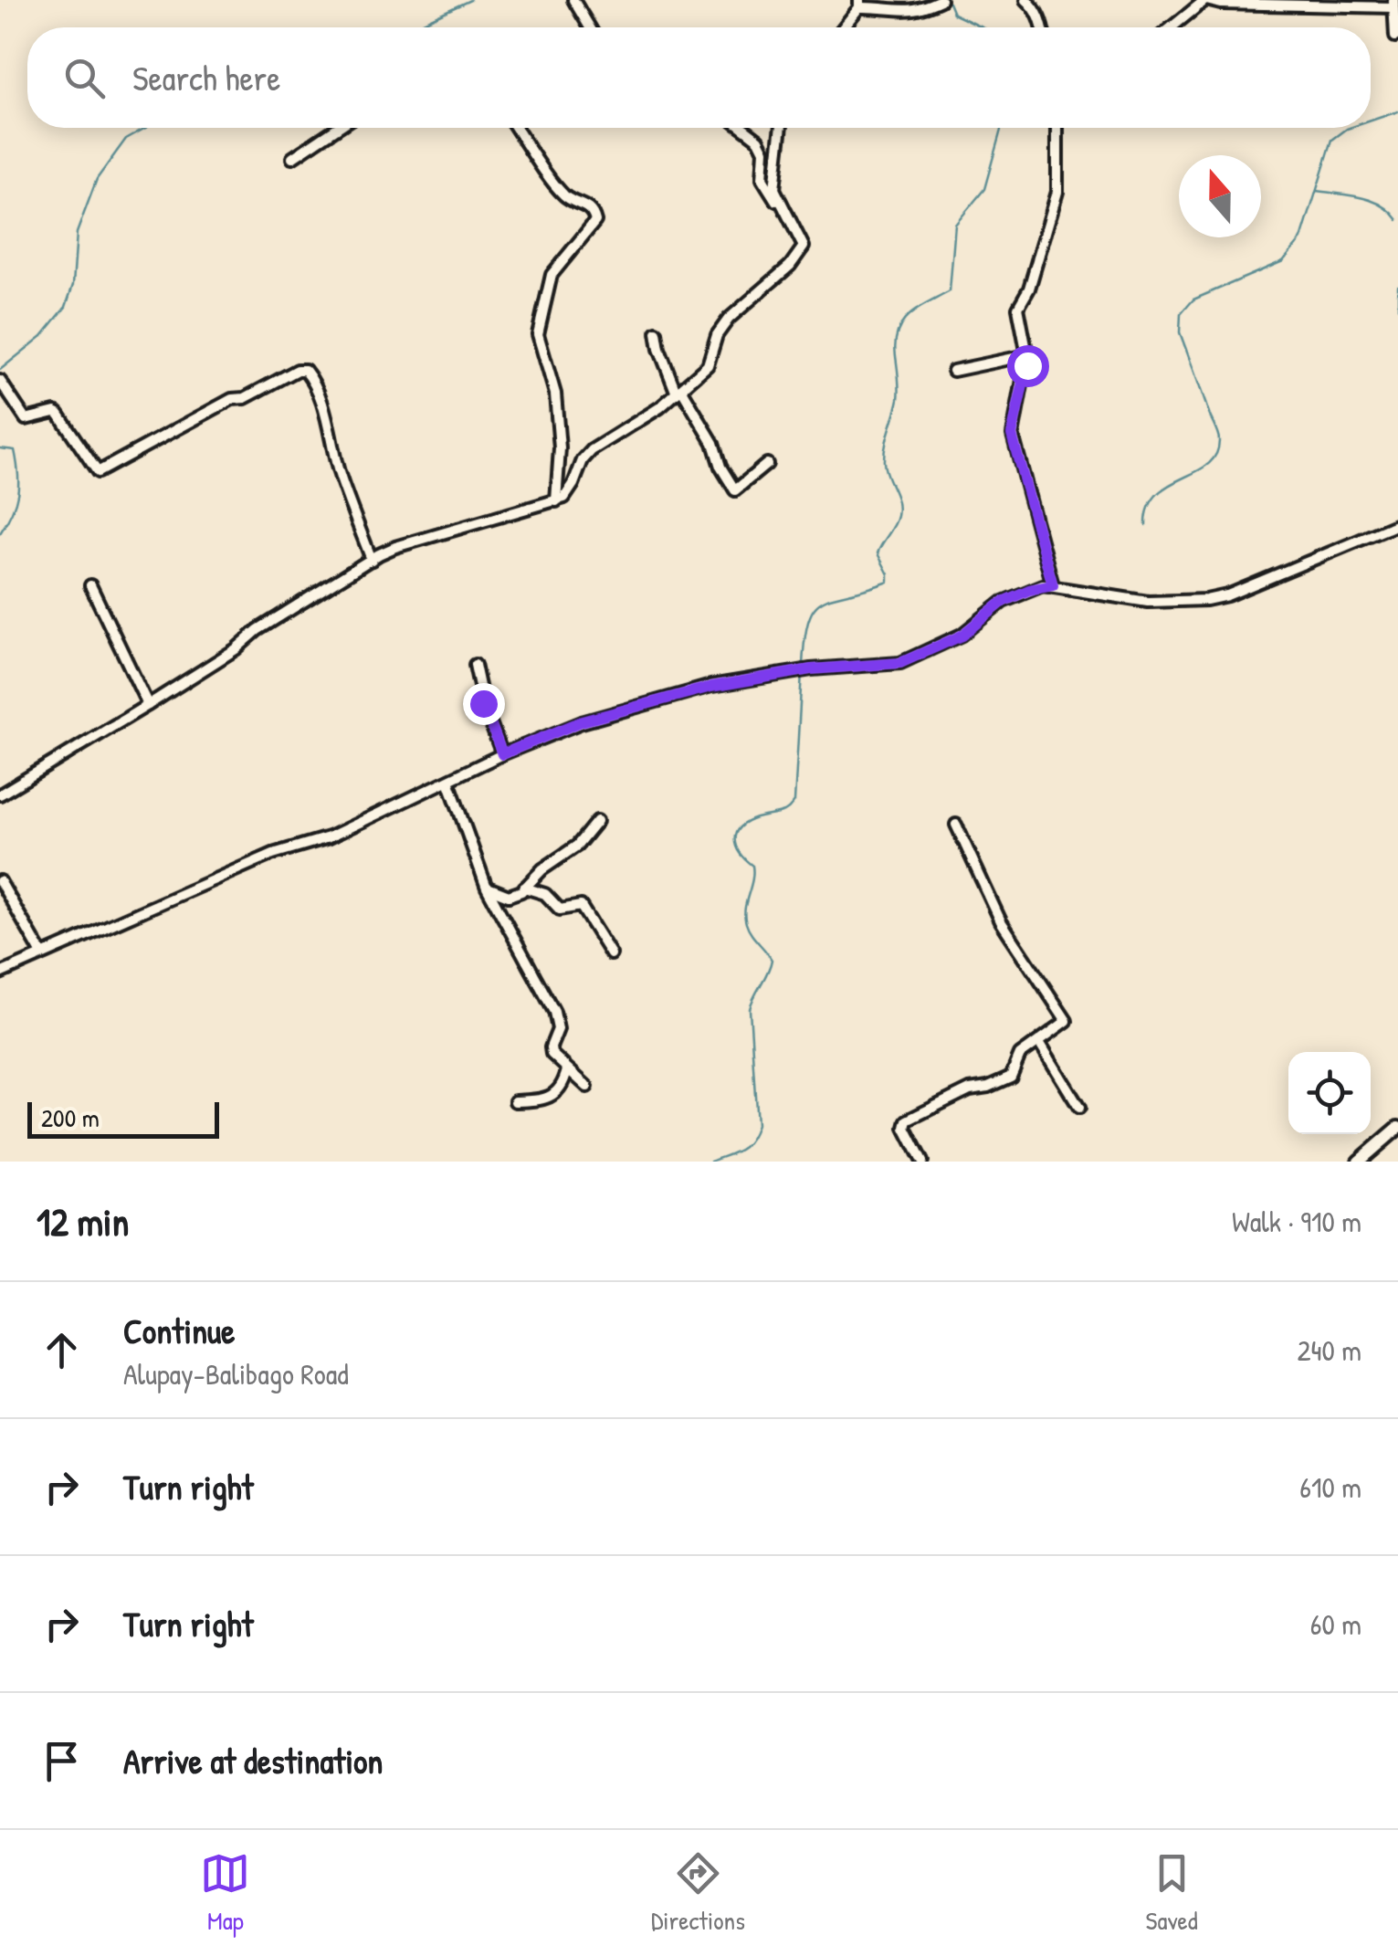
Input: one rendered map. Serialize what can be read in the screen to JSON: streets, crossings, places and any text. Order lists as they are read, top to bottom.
{
  "scale_bar": "200 m",
  "north": "top",
  "page": {
    "search": "Search here",
    "scale": "200 m",
    "heading": ["12 min", "Walk · 910 m"],
    "list": [
      ["Continue", "Alupay-Balibago Road", "240 m"],
      ["Turn right", "610 m"],
      ["Turn right", "60 m"],
      "Arrive at destination"
    ],
    "nav": ["Map", "Directions", "Saved"]
  }
}
